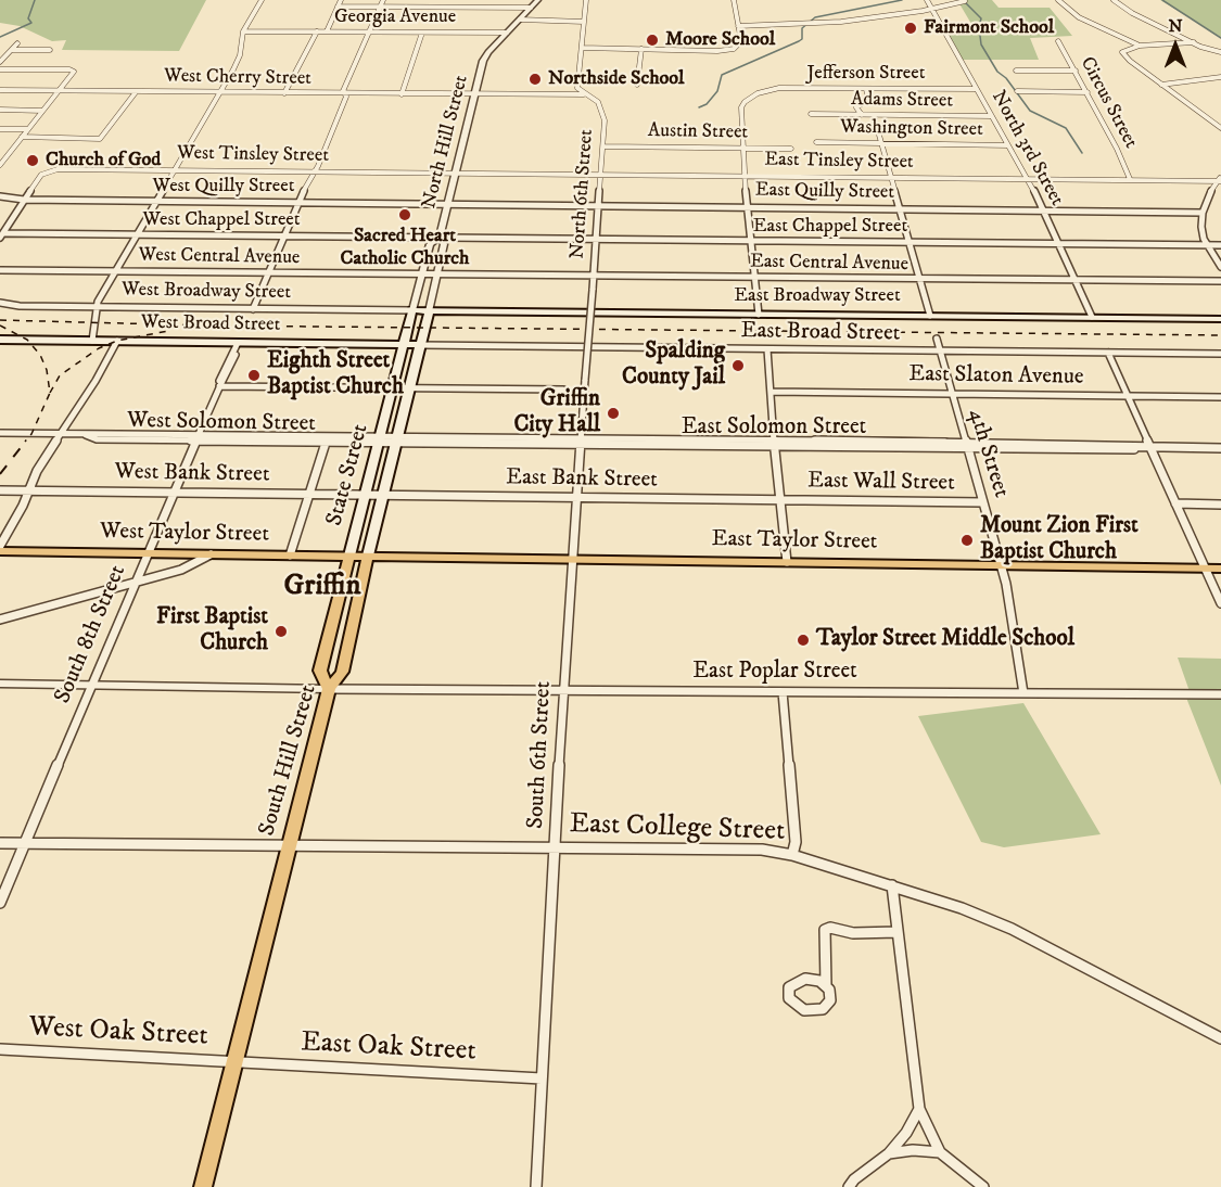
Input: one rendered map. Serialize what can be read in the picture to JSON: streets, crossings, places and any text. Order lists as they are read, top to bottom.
{
  "streets": {
    "main road": [
      "East Broadway Street",
      "West Broad Street",
      "State Street",
      "West Taylor Street",
      "East Taylor Street",
      "South Hill Street"
    ],
    "street": [
      "Georgia Avenue",
      "Jefferson Street",
      "West Cherry Street",
      "Adams Street",
      "Circus Street",
      "Washington Street",
      "Austin Street",
      "North Hill Street",
      "North 3rd Street",
      "West Tinsley Street",
      "East Tinsley Street",
      "West Quilly Street",
      "East Quilly Street",
      "North 6th Street",
      "West Chappel Street",
      "East Chappel Street",
      "West Central Avenue",
      "East Central Avenue",
      "West Broadway Street",
      "East Broad Street",
      "East Slaton Avenue",
      "West Solomon Street",
      "East Solomon Street",
      "4th Street",
      "West Bank Street",
      "East Bank Street",
      "East Wall Street",
      "South 8th Street",
      "East Poplar Street",
      "South 6th Street",
      "East College Street",
      "West Oak Street",
      "East Oak Street"
    ]
  },
  "crossings": [
    ["Georgia Avenue", "North Hill Street"],
    ["Jefferson Street", "Austin Street"],
    ["Jefferson Street", "North 3rd Street"],
    ["West Cherry Street", "North Hill Street"],
    ["West Cherry Street", "North 6th Street"],
    ["Adams Street", "North 3rd Street"],
    ["Circus Street", "East Tinsley Street"],
    ["Washington Street", "North 3rd Street"],
    ["Austin Street", "North 6th Street"],
    ["North Hill Street", "West Tinsley Street"],
    ["North Hill Street", "East Tinsley Street"],
    ["North Hill Street", "West Quilly Street"],
    ["North Hill Street", "East Quilly Street"],
    ["North Hill Street", "West Chappel Street"],
    ["North Hill Street", "East Chappel Street"],
    ["North Hill Street", "West Central Avenue"],
    ["North Hill Street", "East Central Avenue"],
    ["North Hill Street", "East Broadway Street"],
    ["North Hill Street", "State Street"],
    ["North Hill Street", "South Hill Street"],
    ["North 3rd Street", "East Tinsley Street"],
    ["North 3rd Street", "East Quilly Street"],
    ["North 3rd Street", "East Chappel Street"],
    ["North 3rd Street", "East Central Avenue"],
    ["North 3rd Street", "East Broadway Street"],
    ["West Tinsley Street", "East Tinsley Street"],
    ["West Tinsley Street", "West Quilly Street"],
    ["East Tinsley Street", "North 6th Street"],
    ["West Quilly Street", "East Quilly Street"],
    ["East Quilly Street", "North 6th Street"],
    ["North 6th Street", "East Chappel Street"],
    ["North 6th Street", "East Central Avenue"],
    ["North 6th Street", "South 6th Street"],
    ["West Chappel Street", "East Chappel Street"],
    ["West Chappel Street", "State Street"],
    ["East Chappel Street", "State Street"],
    ["West Central Avenue", "East Central Avenue"],
    ["West Central Avenue", "State Street"],
    ["West Broadway Street", "East Broadway Street"],
    ["West Broadway Street", "State Street"],
    ["East Broadway Street", "State Street"],
    ["East Broadway Street", "South Hill Street"],
    ["West Broad Street", "East Broad Street"],
    ["West Broad Street", "State Street"],
    ["West Broad Street", "South 8th Street"],
    ["West Broad Street", "South Hill Street"],
    ["East Broad Street", "4th Street"],
    ["East Broad Street", "South Hill Street"],
    ["East Slaton Avenue", "4th Street"],
    ["West Solomon Street", "East Solomon Street"],
    ["West Solomon Street", "State Street"],
    ["West Solomon Street", "South 8th Street"],
    ["West Solomon Street", "South Hill Street"],
    ["East Solomon Street", "4th Street"],
    ["East Solomon Street", "South 6th Street"],
    ["East Solomon Street", "South Hill Street"],
    ["4th Street", "East Wall Street"],
    ["4th Street", "East Taylor Street"],
    ["4th Street", "East Poplar Street"],
    ["West Bank Street", "State Street"],
    ["West Bank Street", "East Bank Street"],
    ["West Bank Street", "South 8th Street"],
    ["West Bank Street", "South Hill Street"],
    ["State Street", "West Taylor Street"],
    ["State Street", "East Poplar Street"],
    ["State Street", "South Hill Street"],
    ["East Bank Street", "East Wall Street"],
    ["East Bank Street", "South 6th Street"],
    ["East Bank Street", "South Hill Street"],
    ["West Taylor Street", "East Taylor Street"],
    ["West Taylor Street", "South 8th Street"],
    ["West Taylor Street", "South Hill Street"],
    ["East Taylor Street", "South 6th Street"],
    ["East Taylor Street", "South Hill Street"],
    ["South 8th Street", "East College Street"],
    ["East Poplar Street", "South 6th Street"],
    ["East Poplar Street", "South Hill Street"],
    ["South 6th Street", "East College Street"],
    ["South 6th Street", "East Oak Street"],
    ["South Hill Street", "East College Street"],
    ["South Hill Street", "West Oak Street"],
    ["South Hill Street", "East Oak Street"],
    ["West Oak Street", "East Oak Street"]
  ],
  "districts": ["Griffin"],
  "places": [
    "Fairmont School",
    "Moore School",
    "Northside School",
    "Church of God",
    "Sacred Heart Catholic Church",
    "Spalding County Jail",
    "Eighth Street Baptist Church",
    "Griffin City Hall",
    "Mount Zion First Baptist Church",
    "First Baptist Church",
    "Taylor Street Middle School"
  ],
  "north": "top"
}
